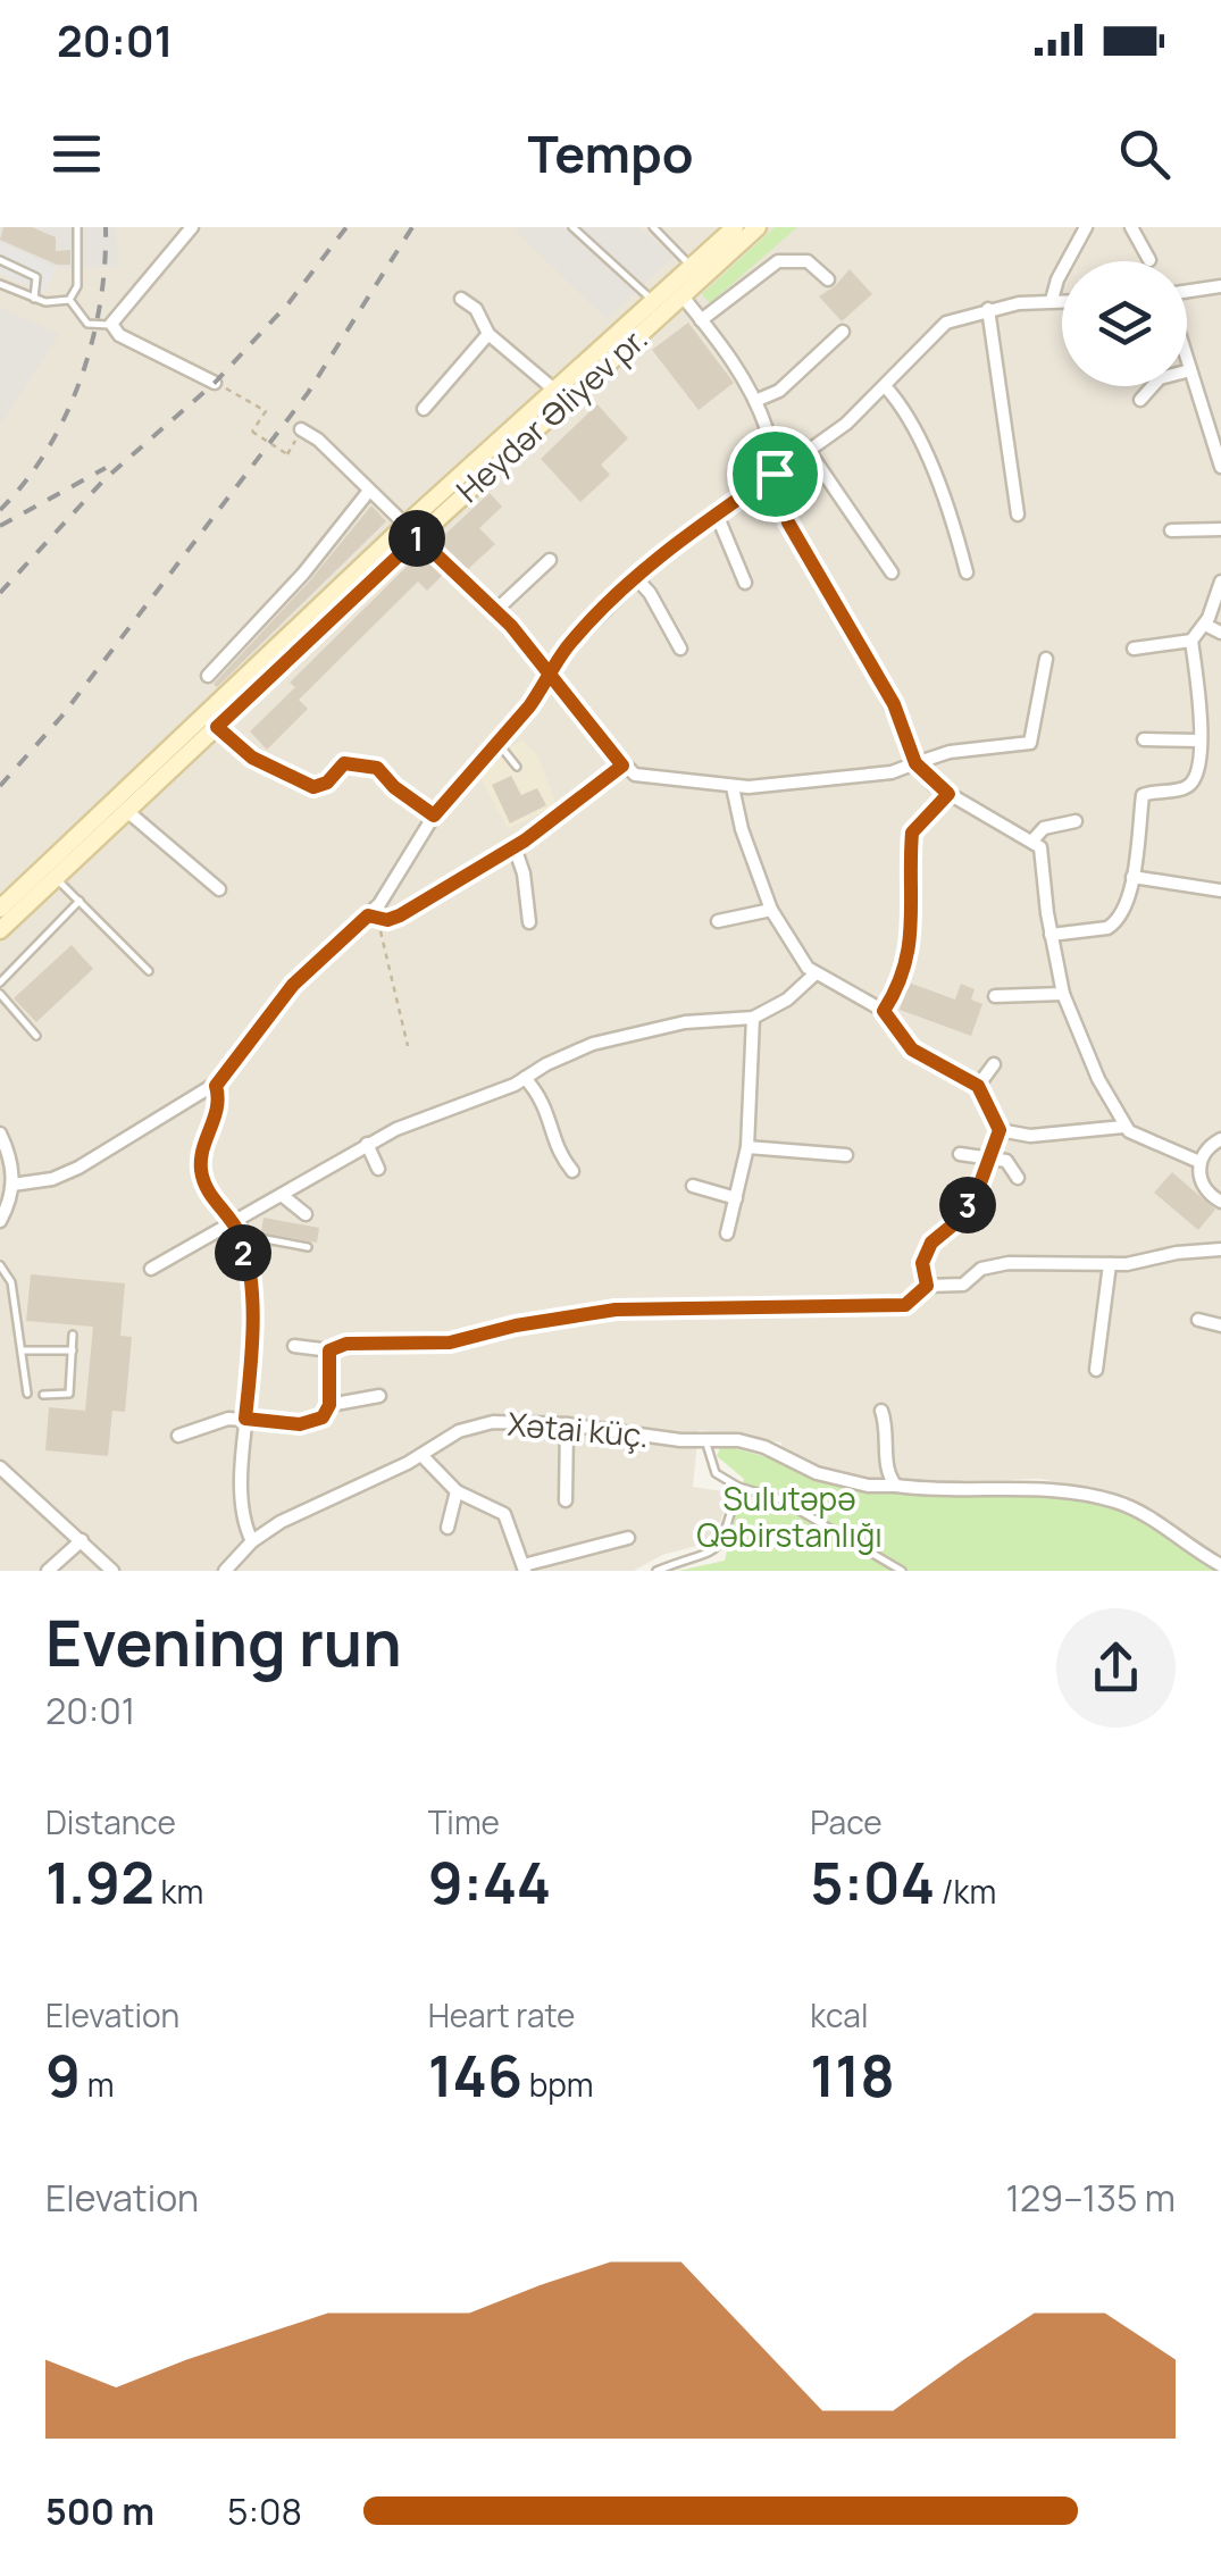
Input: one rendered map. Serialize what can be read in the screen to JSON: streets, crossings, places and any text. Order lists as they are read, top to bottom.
{
  "streets": {
    "main road": ["Heydər Əliyev pr."],
    "street": ["Xətai küç."]
  },
  "parks": ["Sulutəpə Qəbirstanlığı"],
  "page": {
    "status": "20:01",
    "header": "Tempo",
    "pins": ["1", "3", "2"],
    "heading": ["Evening run", "20:01"],
    "stats": [
      ["Distance", "1.92 km"],
      ["Time", "9:44"],
      ["Pace", "5:04 /km"],
      ["Elevation", "9 m"],
      ["Heart rate", "146 bpm"],
      ["kcal", "118"]
    ],
    "chart": ["Elevation", "129–135 m"],
    "list": [
      {
        "name": "500 m",
        "note": "5:08"
      }
    ]
  }
}
